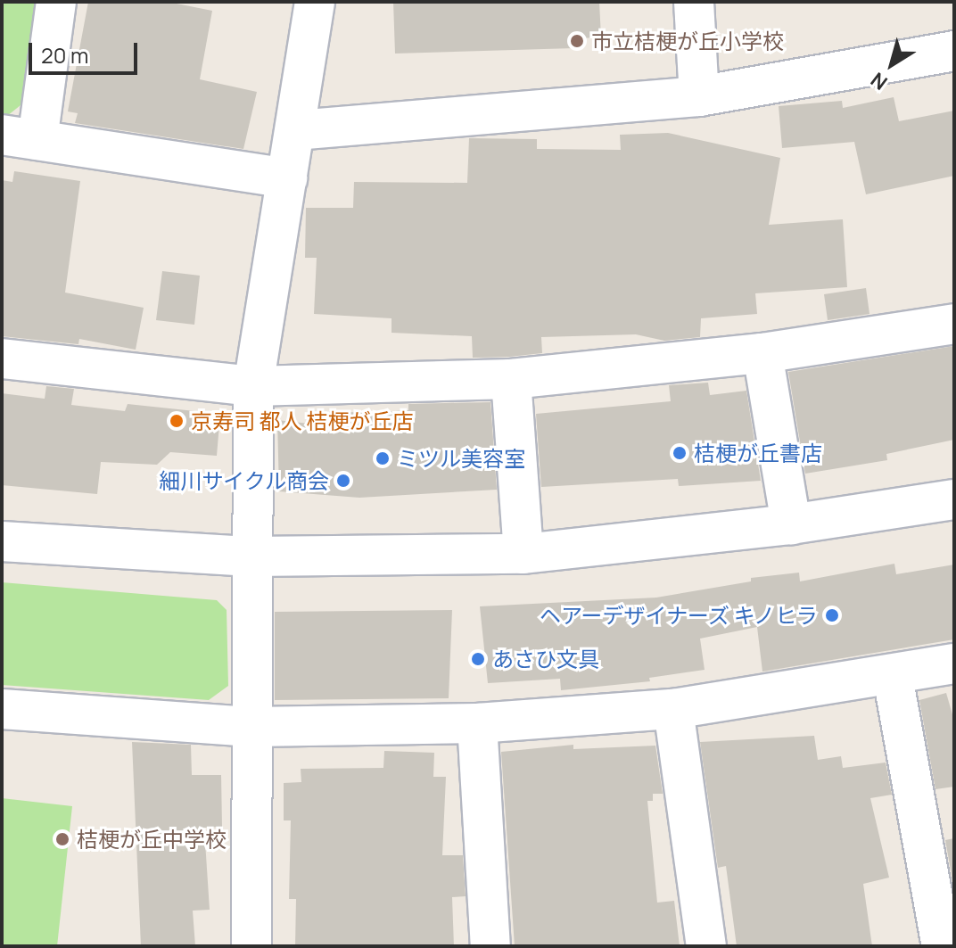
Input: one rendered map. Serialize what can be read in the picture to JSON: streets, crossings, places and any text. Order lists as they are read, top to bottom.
{
  "places": [
    "市立桔梗が丘小学校",
    "京寿司 都人 桔梗が丘店",
    "桔梗が丘書店",
    "ミツル美容室",
    "細川サイクル商会",
    "ヘアーデザイナーズ キノヒラ",
    "あさひ文具",
    "桔梗が丘中学校"
  ],
  "scale_bar": "20 m",
  "north": "bottom left"
}
